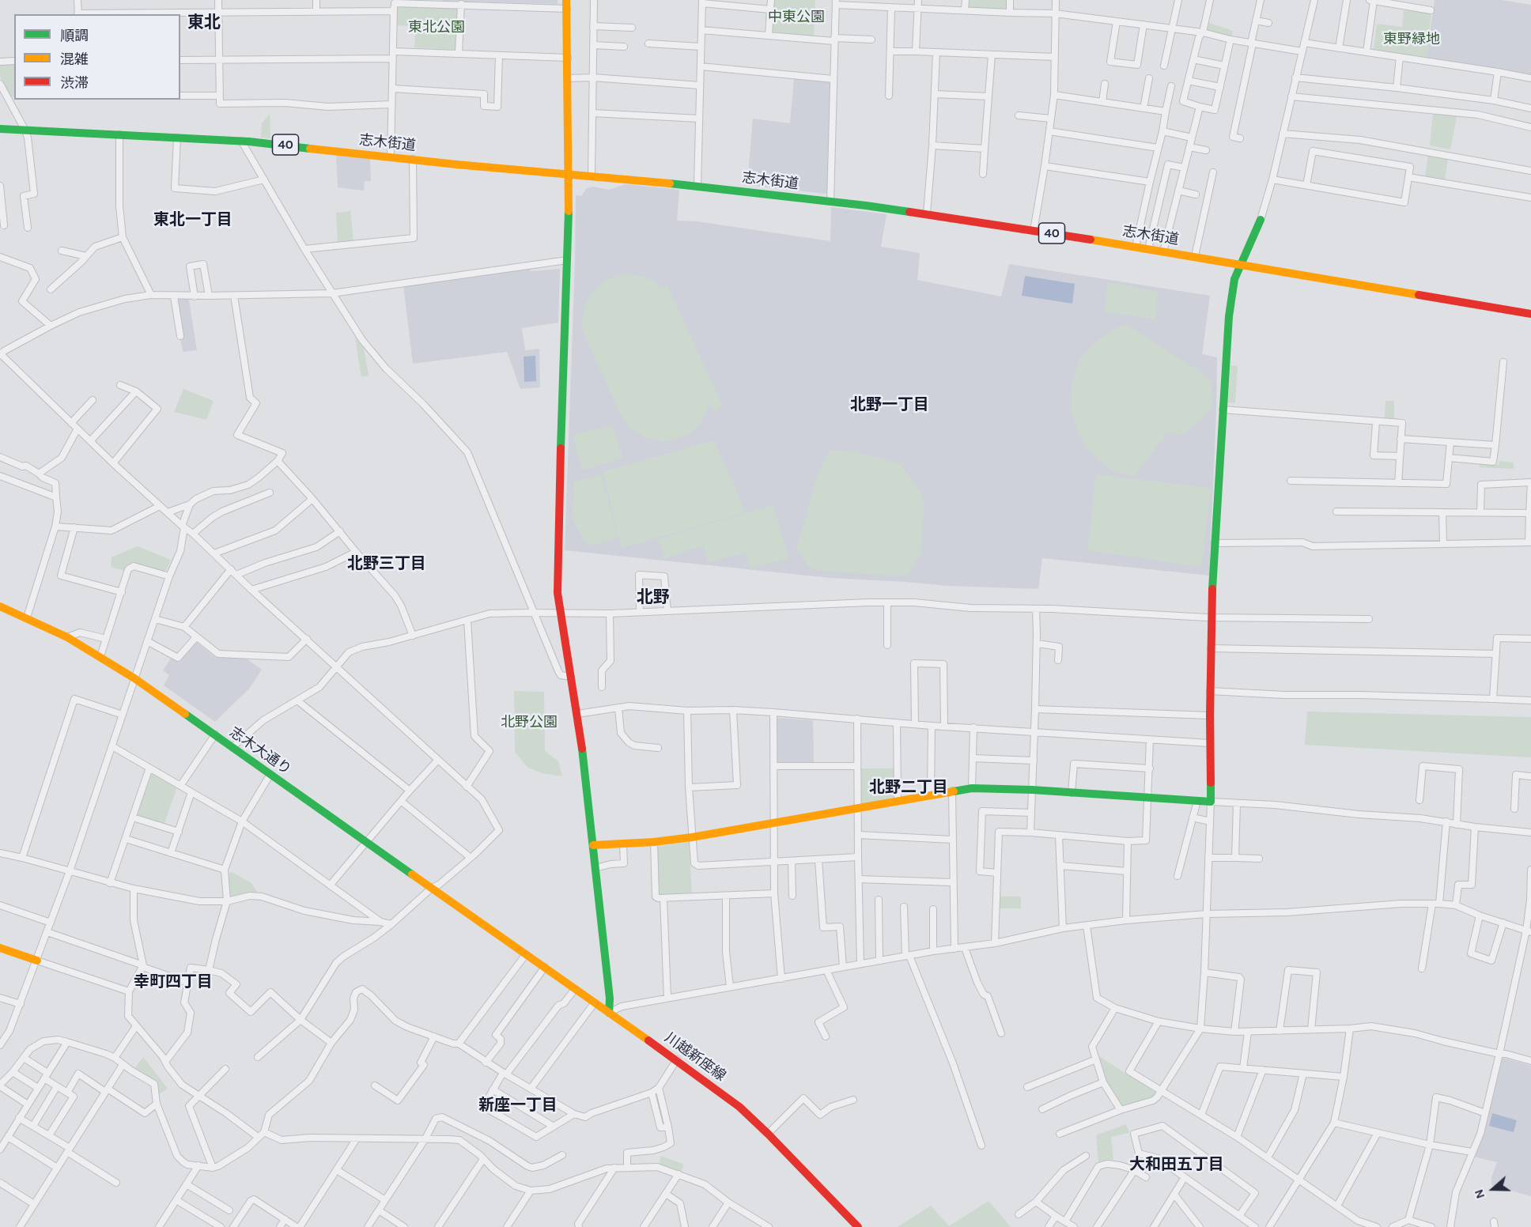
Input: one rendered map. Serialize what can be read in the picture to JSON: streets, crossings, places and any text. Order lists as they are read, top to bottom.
{
  "streets": {
    "main road": [
      "志木街道",
      "40",
      "志木大通り",
      "川越新座線"
    ]
  },
  "crossings": [
    ["志木大通り", "川越新座線"]
  ],
  "districts": [
    "東北",
    "東北一丁目",
    "北野一丁目",
    "北野三丁目",
    "北野",
    "北野二丁目",
    "幸町四丁目",
    "新座一丁目",
    "大和田五丁目"
  ],
  "parks": [
    "中東公園",
    "東北公園",
    "東野緑地",
    "北野公園"
  ],
  "legend": ["順調", "混雑", "渋滞"],
  "north": "left"
}
